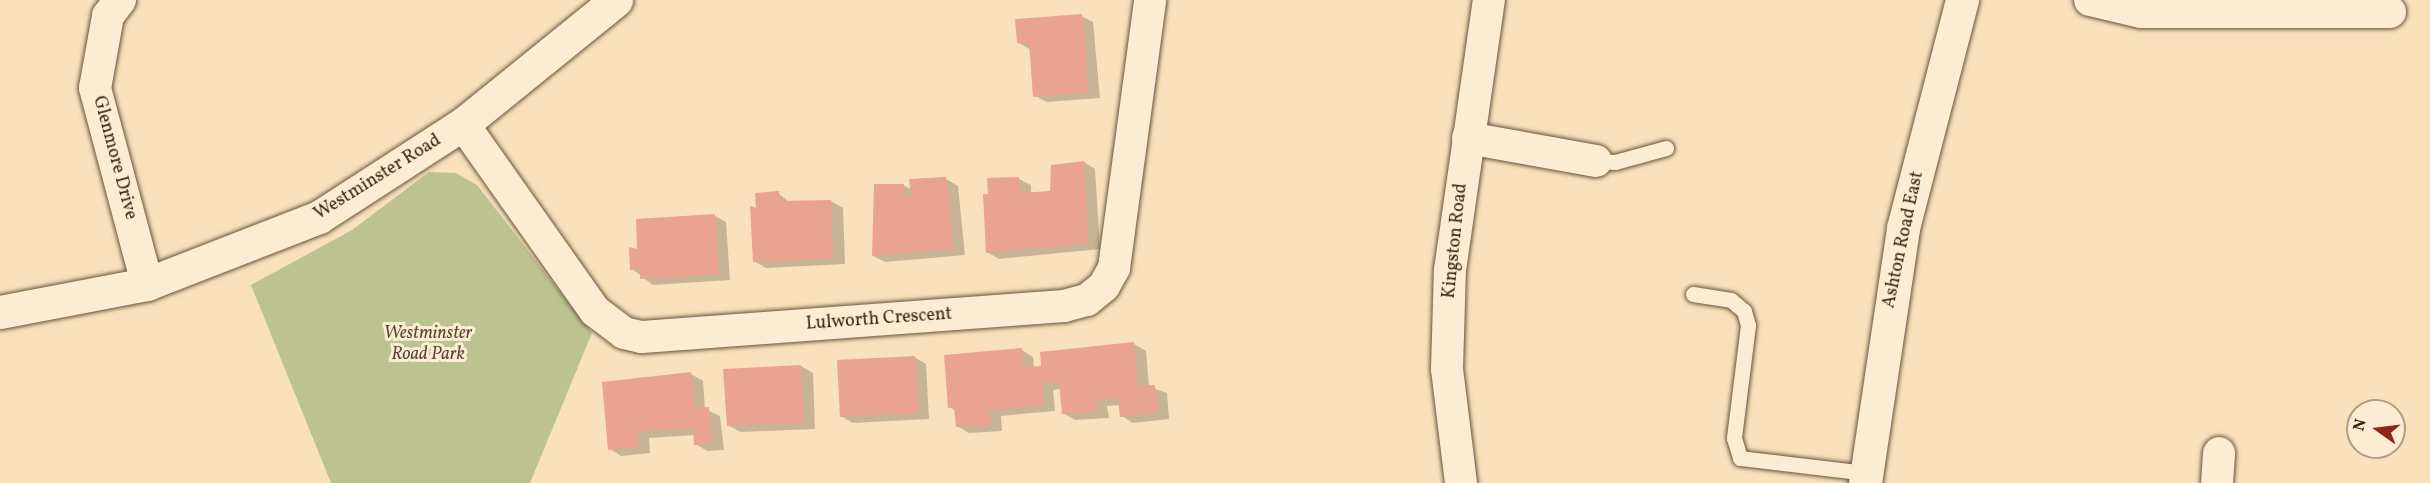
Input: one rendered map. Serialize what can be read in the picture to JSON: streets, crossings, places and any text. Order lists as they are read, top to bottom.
{
  "streets": {
    "street": [
      "Glenmore Drive",
      "Westminster Road",
      "Ashton Road East",
      "Kingston Road",
      "Lulworth Crescent"
    ]
  },
  "crossings": [
    ["Glenmore Drive", "Westminster Road"],
    ["Westminster Road", "Lulworth Crescent"]
  ],
  "parks": ["Westminster Road Park"],
  "north": "left"
}
